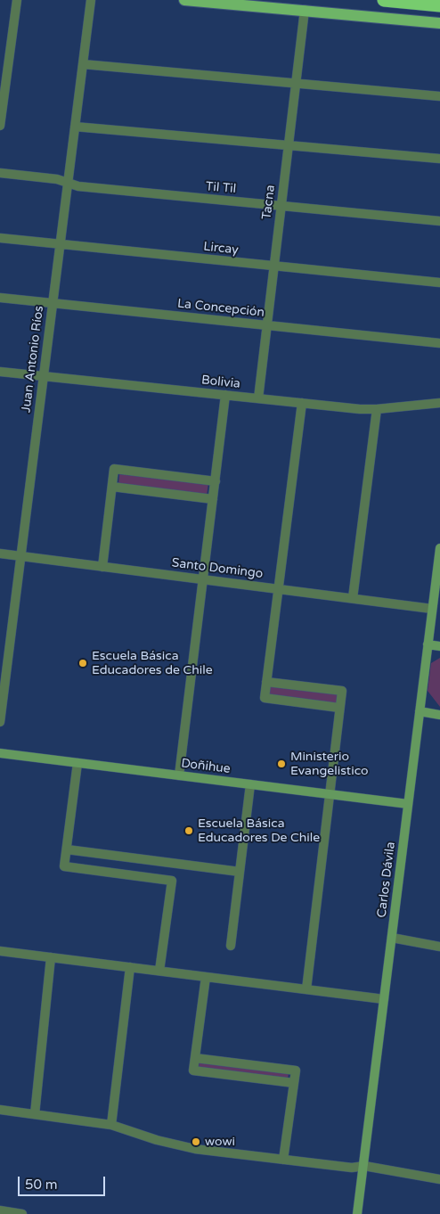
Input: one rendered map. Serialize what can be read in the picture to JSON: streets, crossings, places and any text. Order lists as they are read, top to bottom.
{
  "streets": {
    "street": [
      "Til Til",
      "Tacna",
      "Lircay",
      "La Concepción",
      "Juan Antonio Ríos",
      "Bolivia",
      "Santo Domingo",
      "Doñihue",
      "Carlos Dávila"
    ]
  },
  "crossings": [
    ["Til Til", "Tacna"],
    ["Til Til", "Juan Antonio Ríos"],
    ["Tacna", "Lircay"],
    ["Tacna", "La Concepción"],
    ["Tacna", "Bolivia"],
    ["Lircay", "Juan Antonio Ríos"],
    ["La Concepción", "Juan Antonio Ríos"],
    ["Juan Antonio Ríos", "Bolivia"],
    ["Juan Antonio Ríos", "Santo Domingo"],
    ["Santo Domingo", "Carlos Dávila"],
    ["Doñihue", "Carlos Dávila"]
  ],
  "places": [
    "Escuela Básica Educadores de Chile",
    "Ministerio Evangelistico",
    "Escuela Básica Educadores De Chile",
    "wowi"
  ],
  "scale_bar": "50 m"
}
